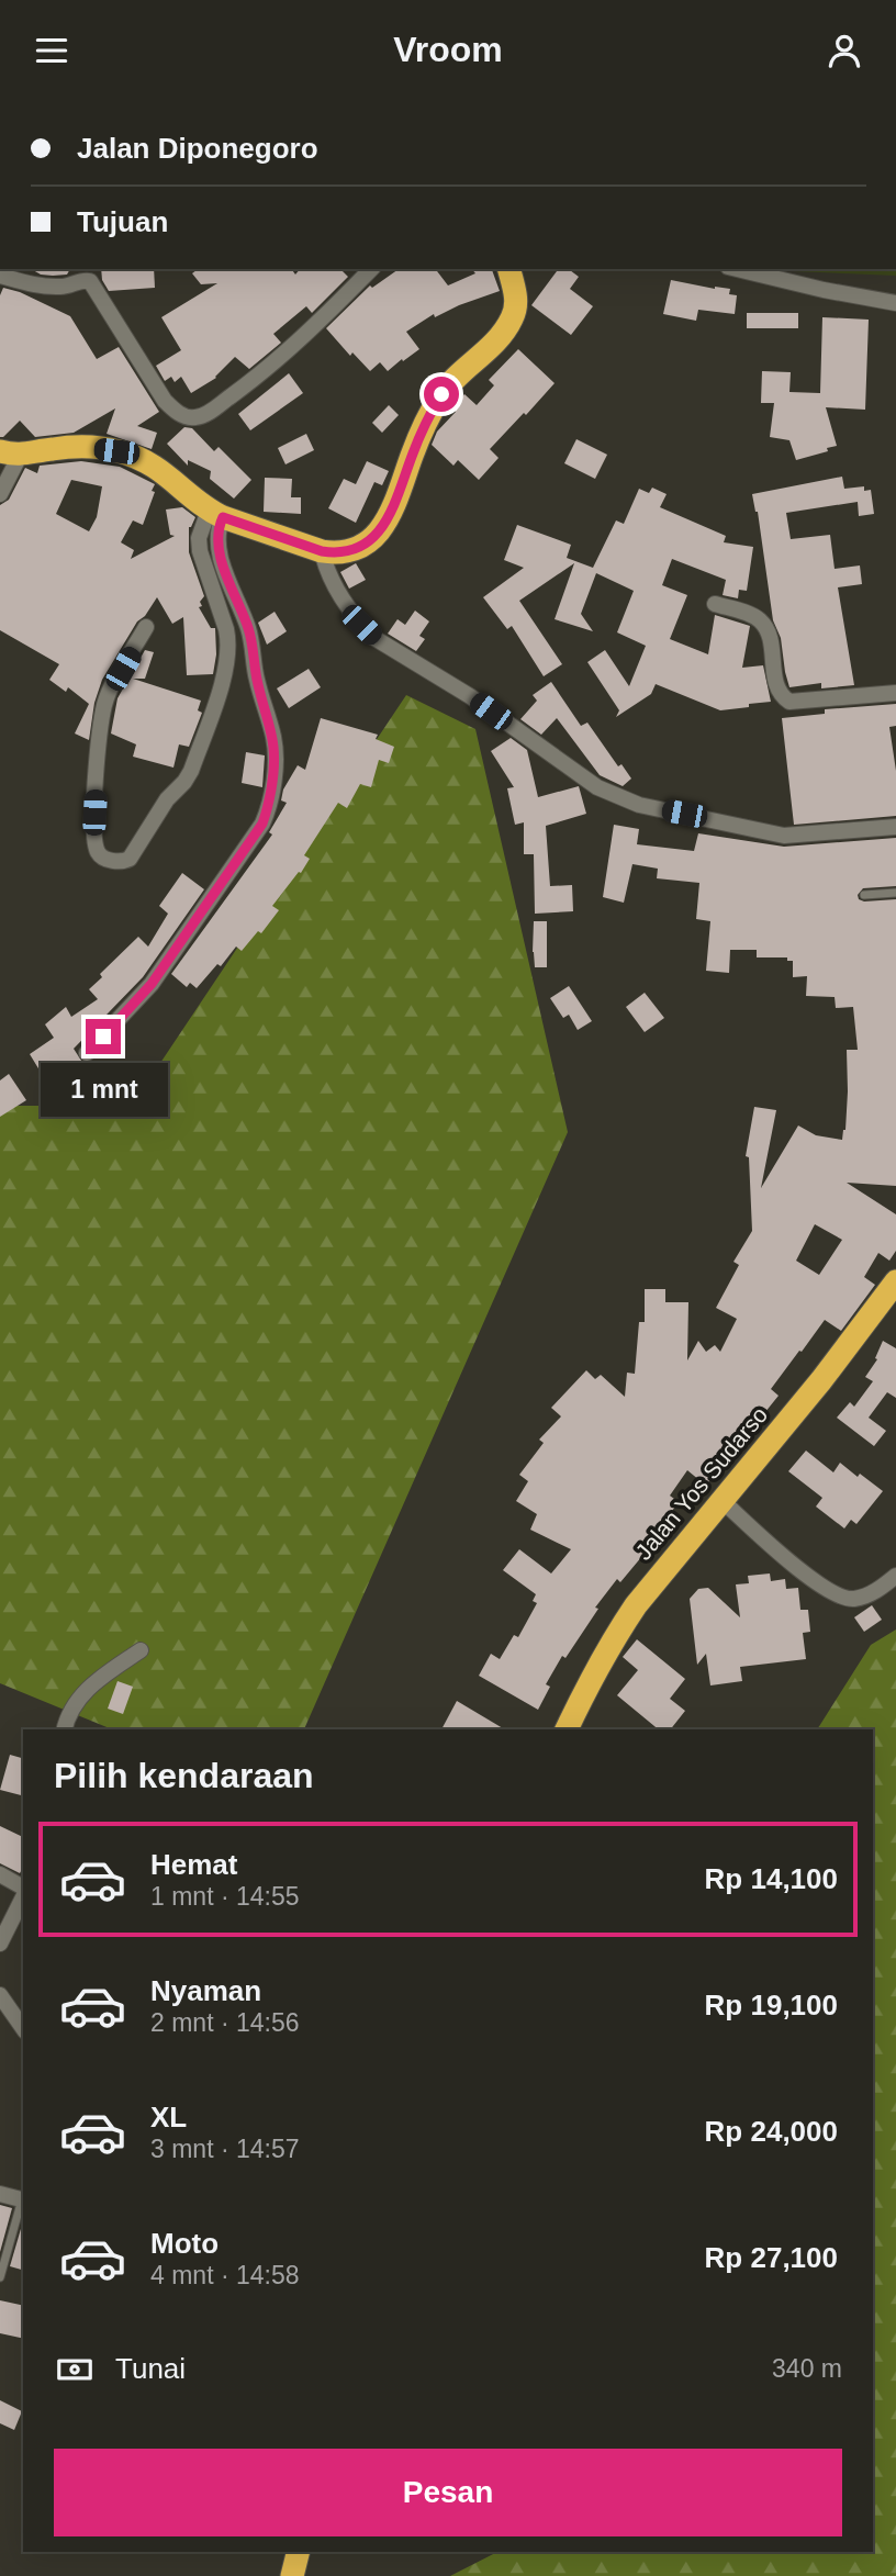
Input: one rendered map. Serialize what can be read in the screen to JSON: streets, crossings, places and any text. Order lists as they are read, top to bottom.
{
  "streets": {
    "highway": ["Jalan Yos Sudarso"]
  },
  "page": {
    "header": "Vroom",
    "banner": ["Jalan Diponegoro", "Tujuan"],
    "bubble": "1 mnt",
    "heading": "Pilih kendaraan",
    "list": [
      {
        "name": "Hemat",
        "note": "1 mnt · 14:55",
        "value": "Rp 14,100"
      },
      {
        "name": "Nyaman",
        "note": "2 mnt · 14:56",
        "value": "Rp 19,100"
      },
      {
        "name": "XL",
        "note": "3 mnt · 14:57",
        "value": "Rp 24,000"
      },
      {
        "name": "Moto",
        "note": "4 mnt · 14:58",
        "value": "Rp 27,100"
      }
    ],
    "pay": ["Tunai", "340 m"],
    "buttons": "Pesan"
  }
}
